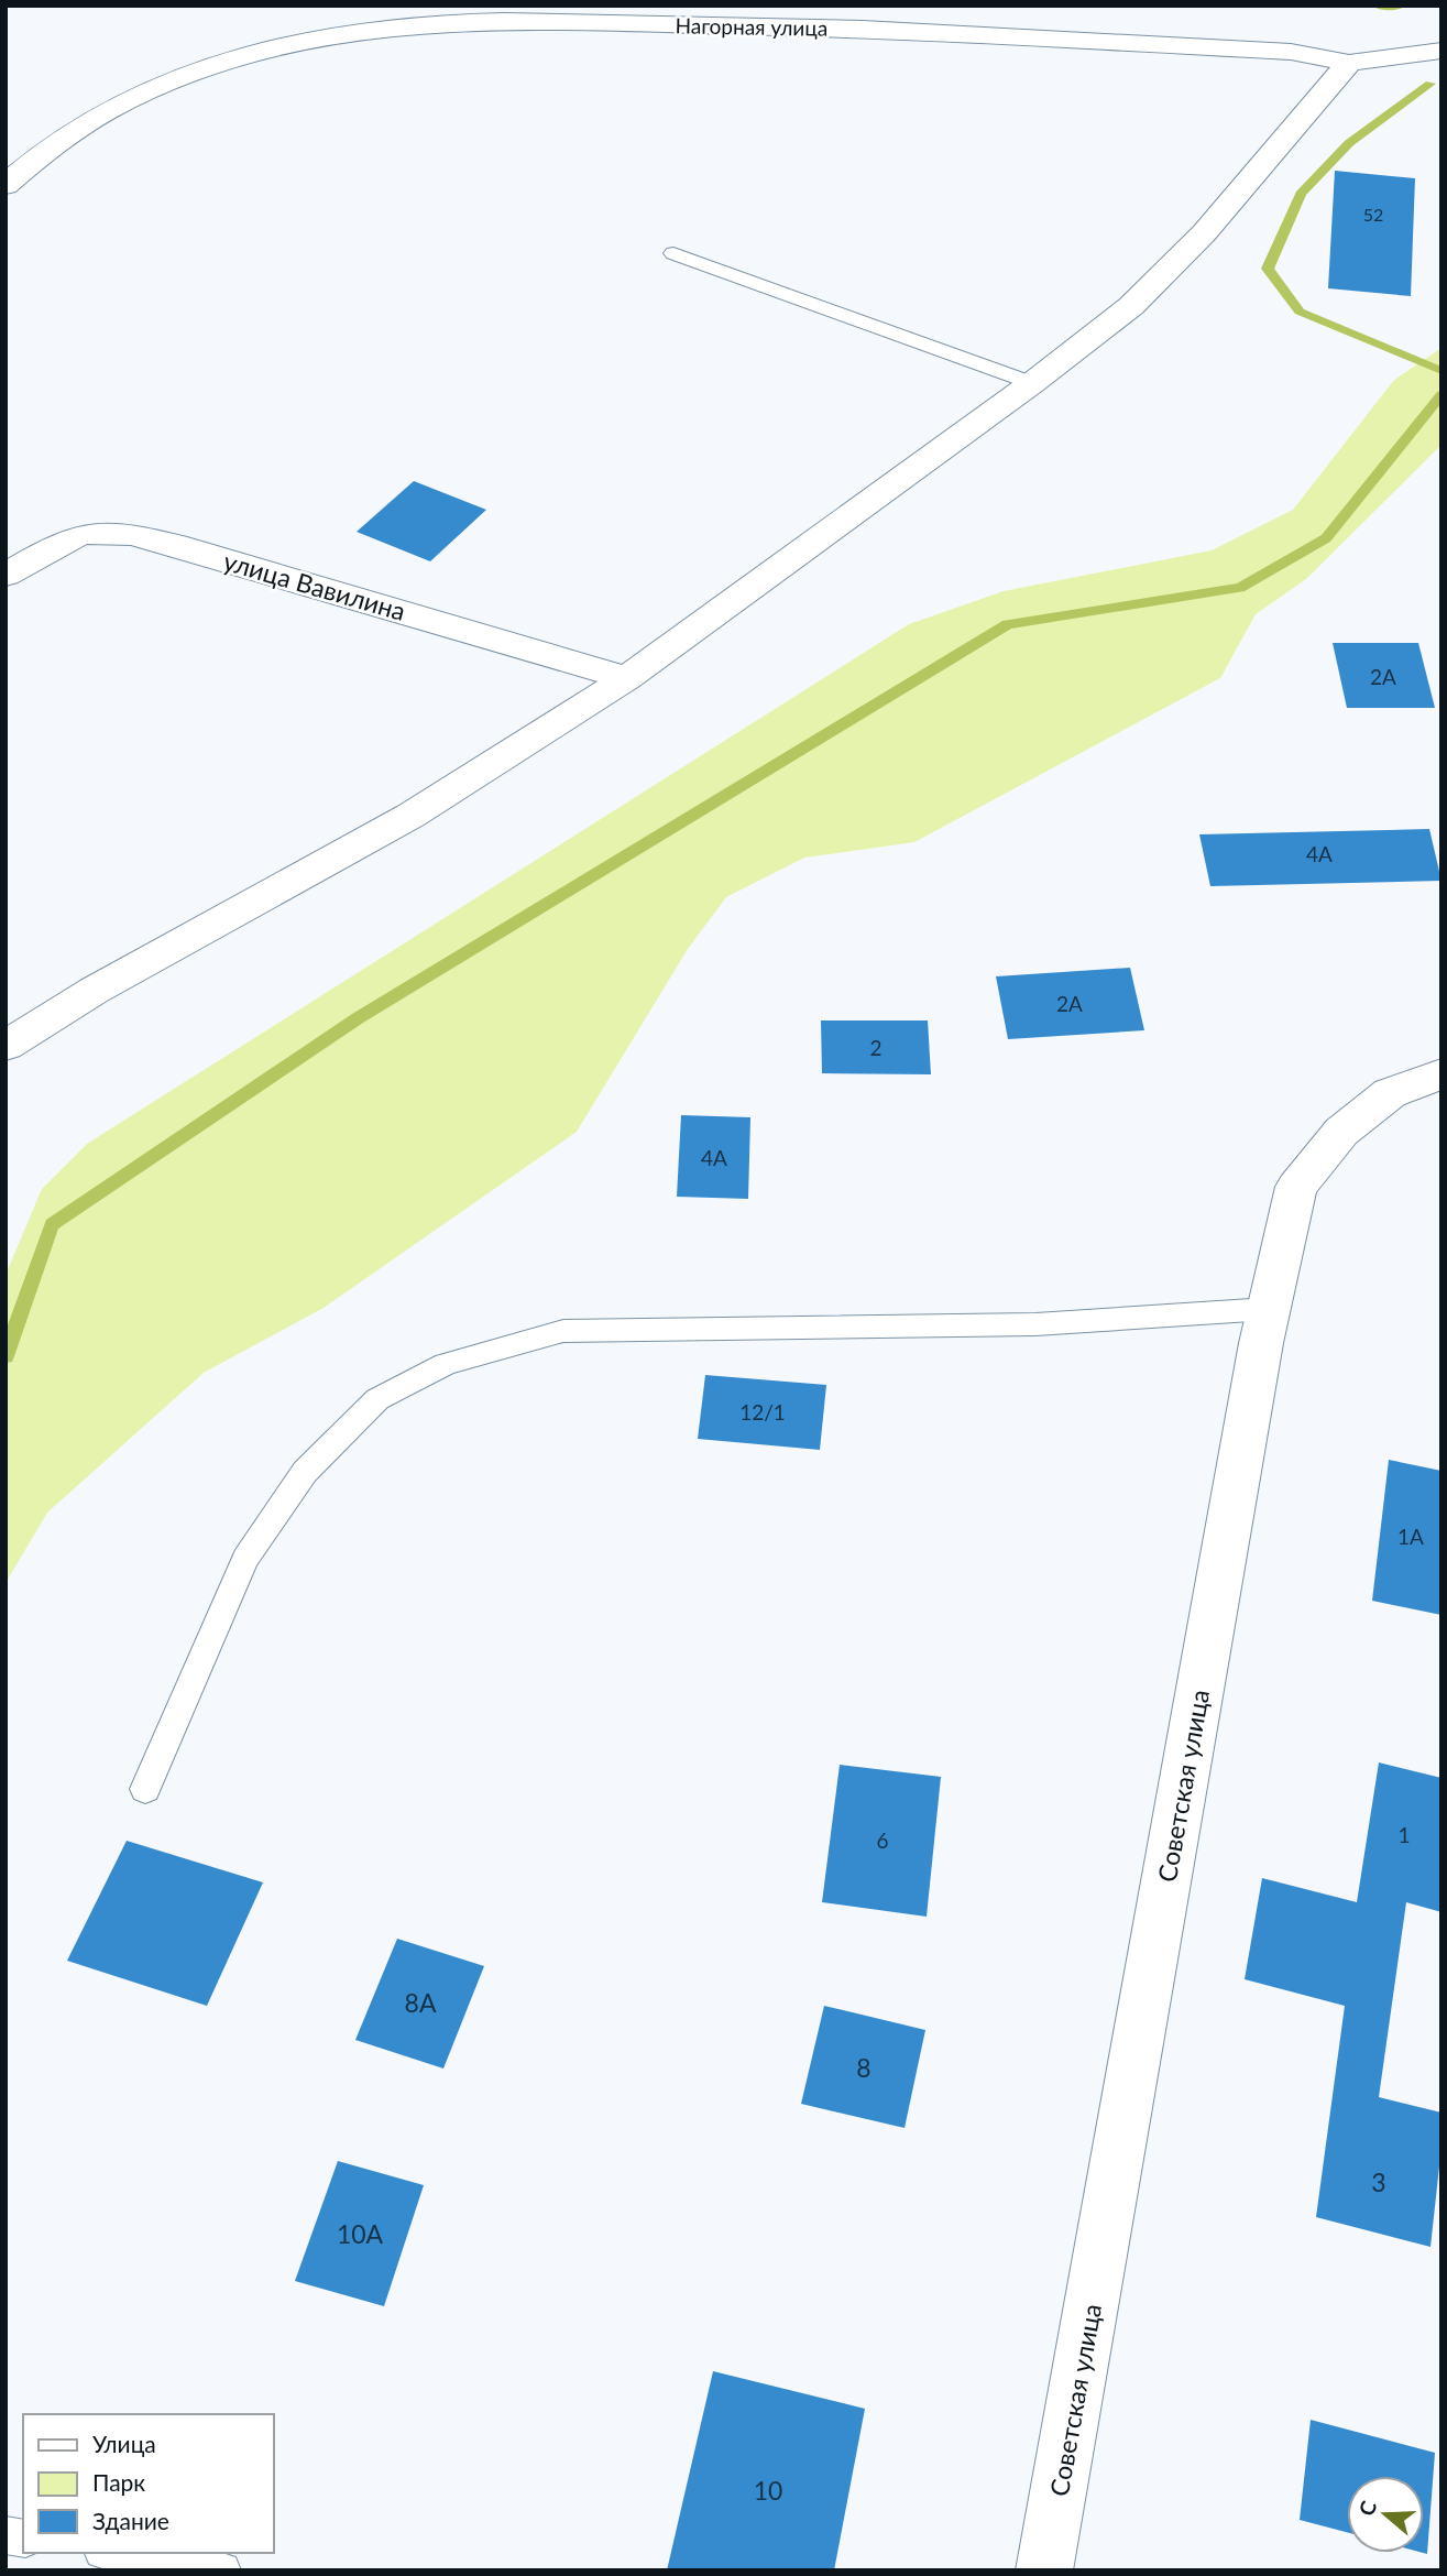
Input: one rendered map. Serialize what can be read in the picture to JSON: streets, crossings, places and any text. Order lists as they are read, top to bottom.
{
  "streets": {
    "street": ["Нагорная улица", "улица Вавилина", "Советская улица"]
  },
  "house_numbers": [
    "52",
    "2А",
    "4А",
    "2А",
    "2",
    "4А",
    "12/1",
    "1А",
    "1",
    "6",
    "8А",
    "8",
    "3",
    "10А",
    "10"
  ],
  "legend": ["Улица", "Парк", "Здание"],
  "north": "left"
}
